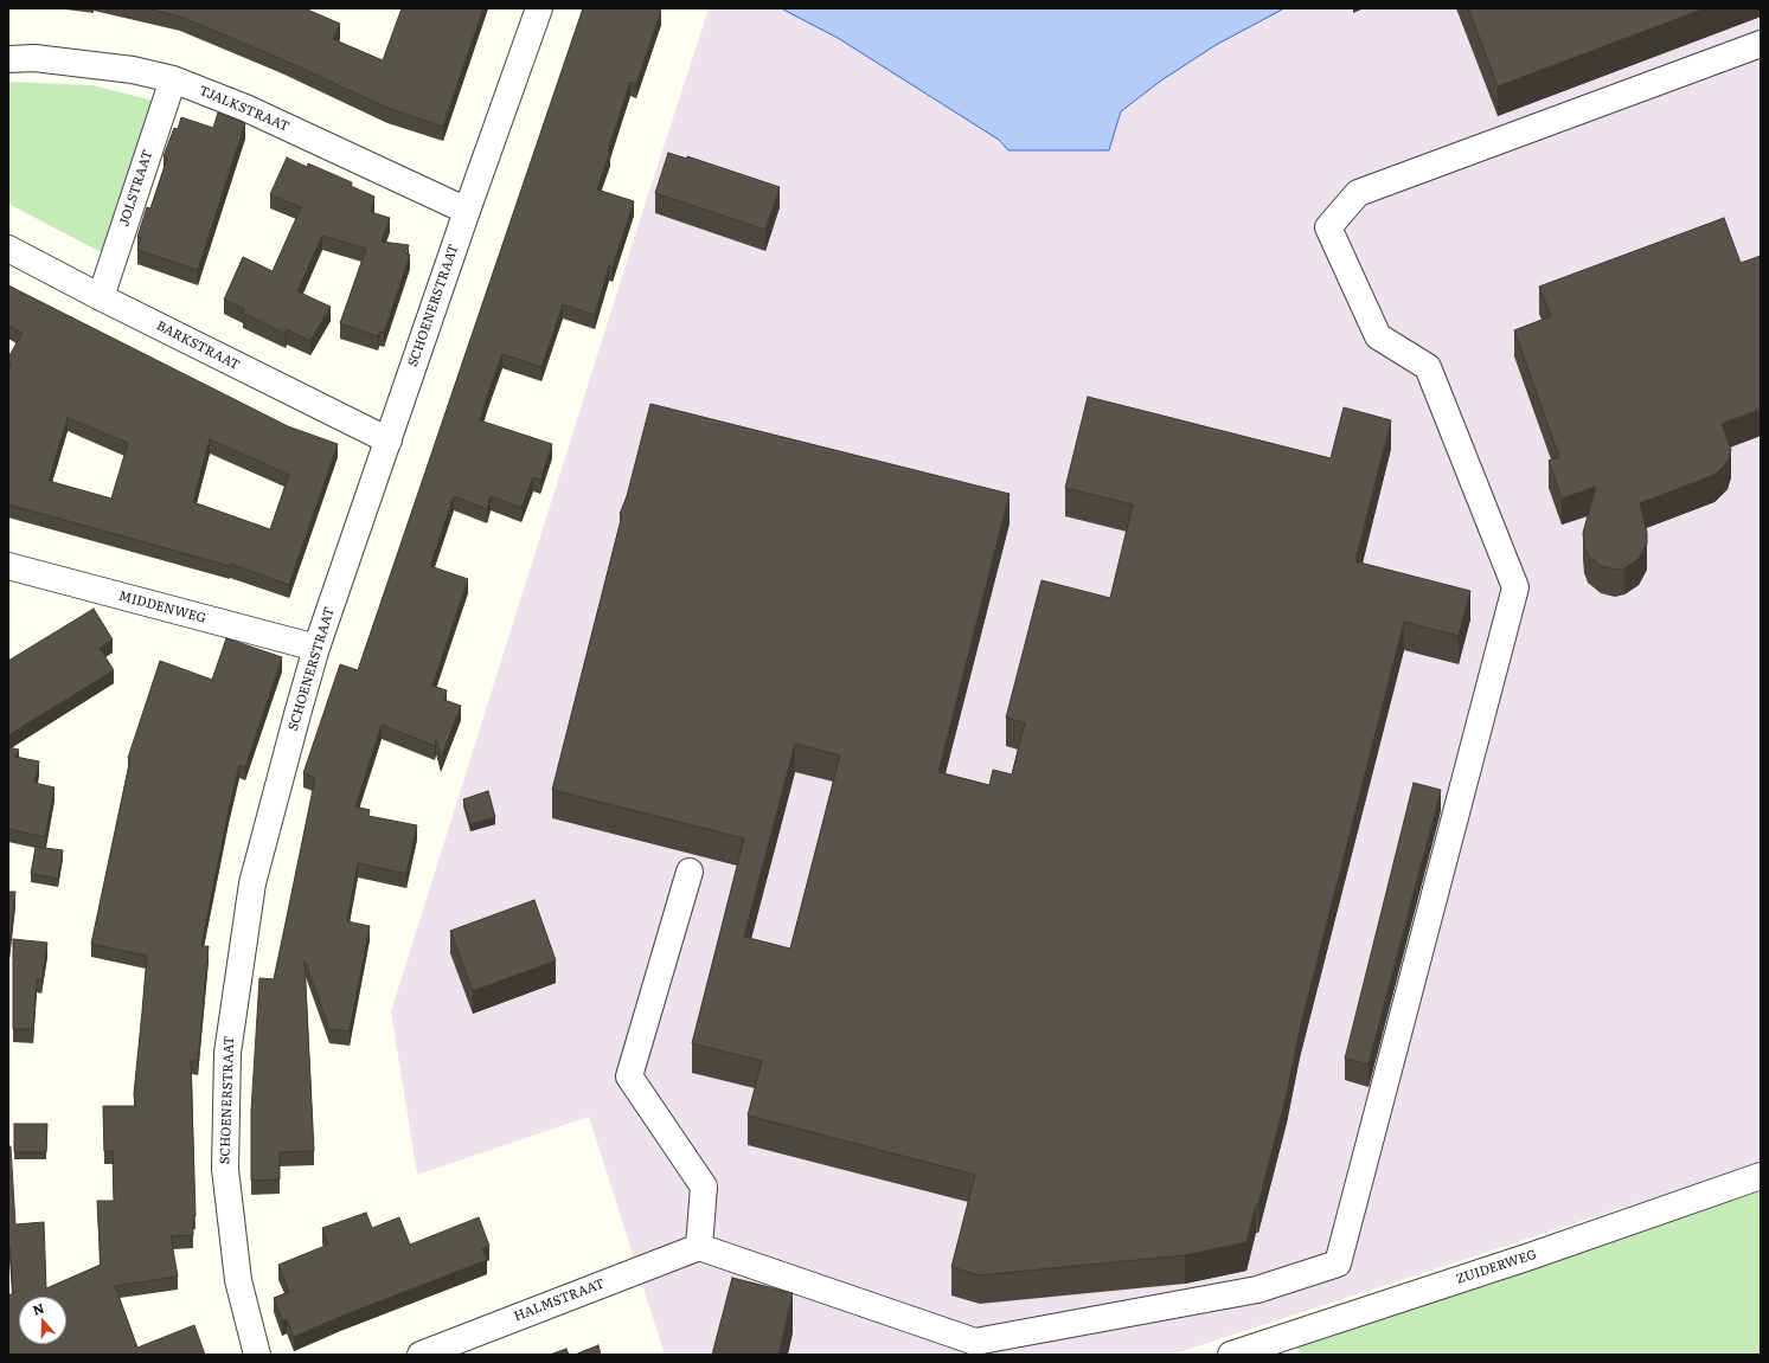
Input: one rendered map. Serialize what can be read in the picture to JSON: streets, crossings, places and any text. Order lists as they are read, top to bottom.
{
  "streets": {
    "street": [
      "TJALKSTRAAT",
      "JOLSTRAAT",
      "SCHOENERSTRAAT",
      "BARKSTRAAT",
      "MIDDENWEG",
      "ZUIDERWEG",
      "HALMSTRAAT"
    ]
  },
  "crossings": [
    ["TJALKSTRAAT", "JOLSTRAAT"],
    ["TJALKSTRAAT", "SCHOENERSTRAAT"],
    ["JOLSTRAAT", "BARKSTRAAT"],
    ["SCHOENERSTRAAT", "BARKSTRAAT"],
    ["SCHOENERSTRAAT", "MIDDENWEG"]
  ],
  "north": "top"
}
